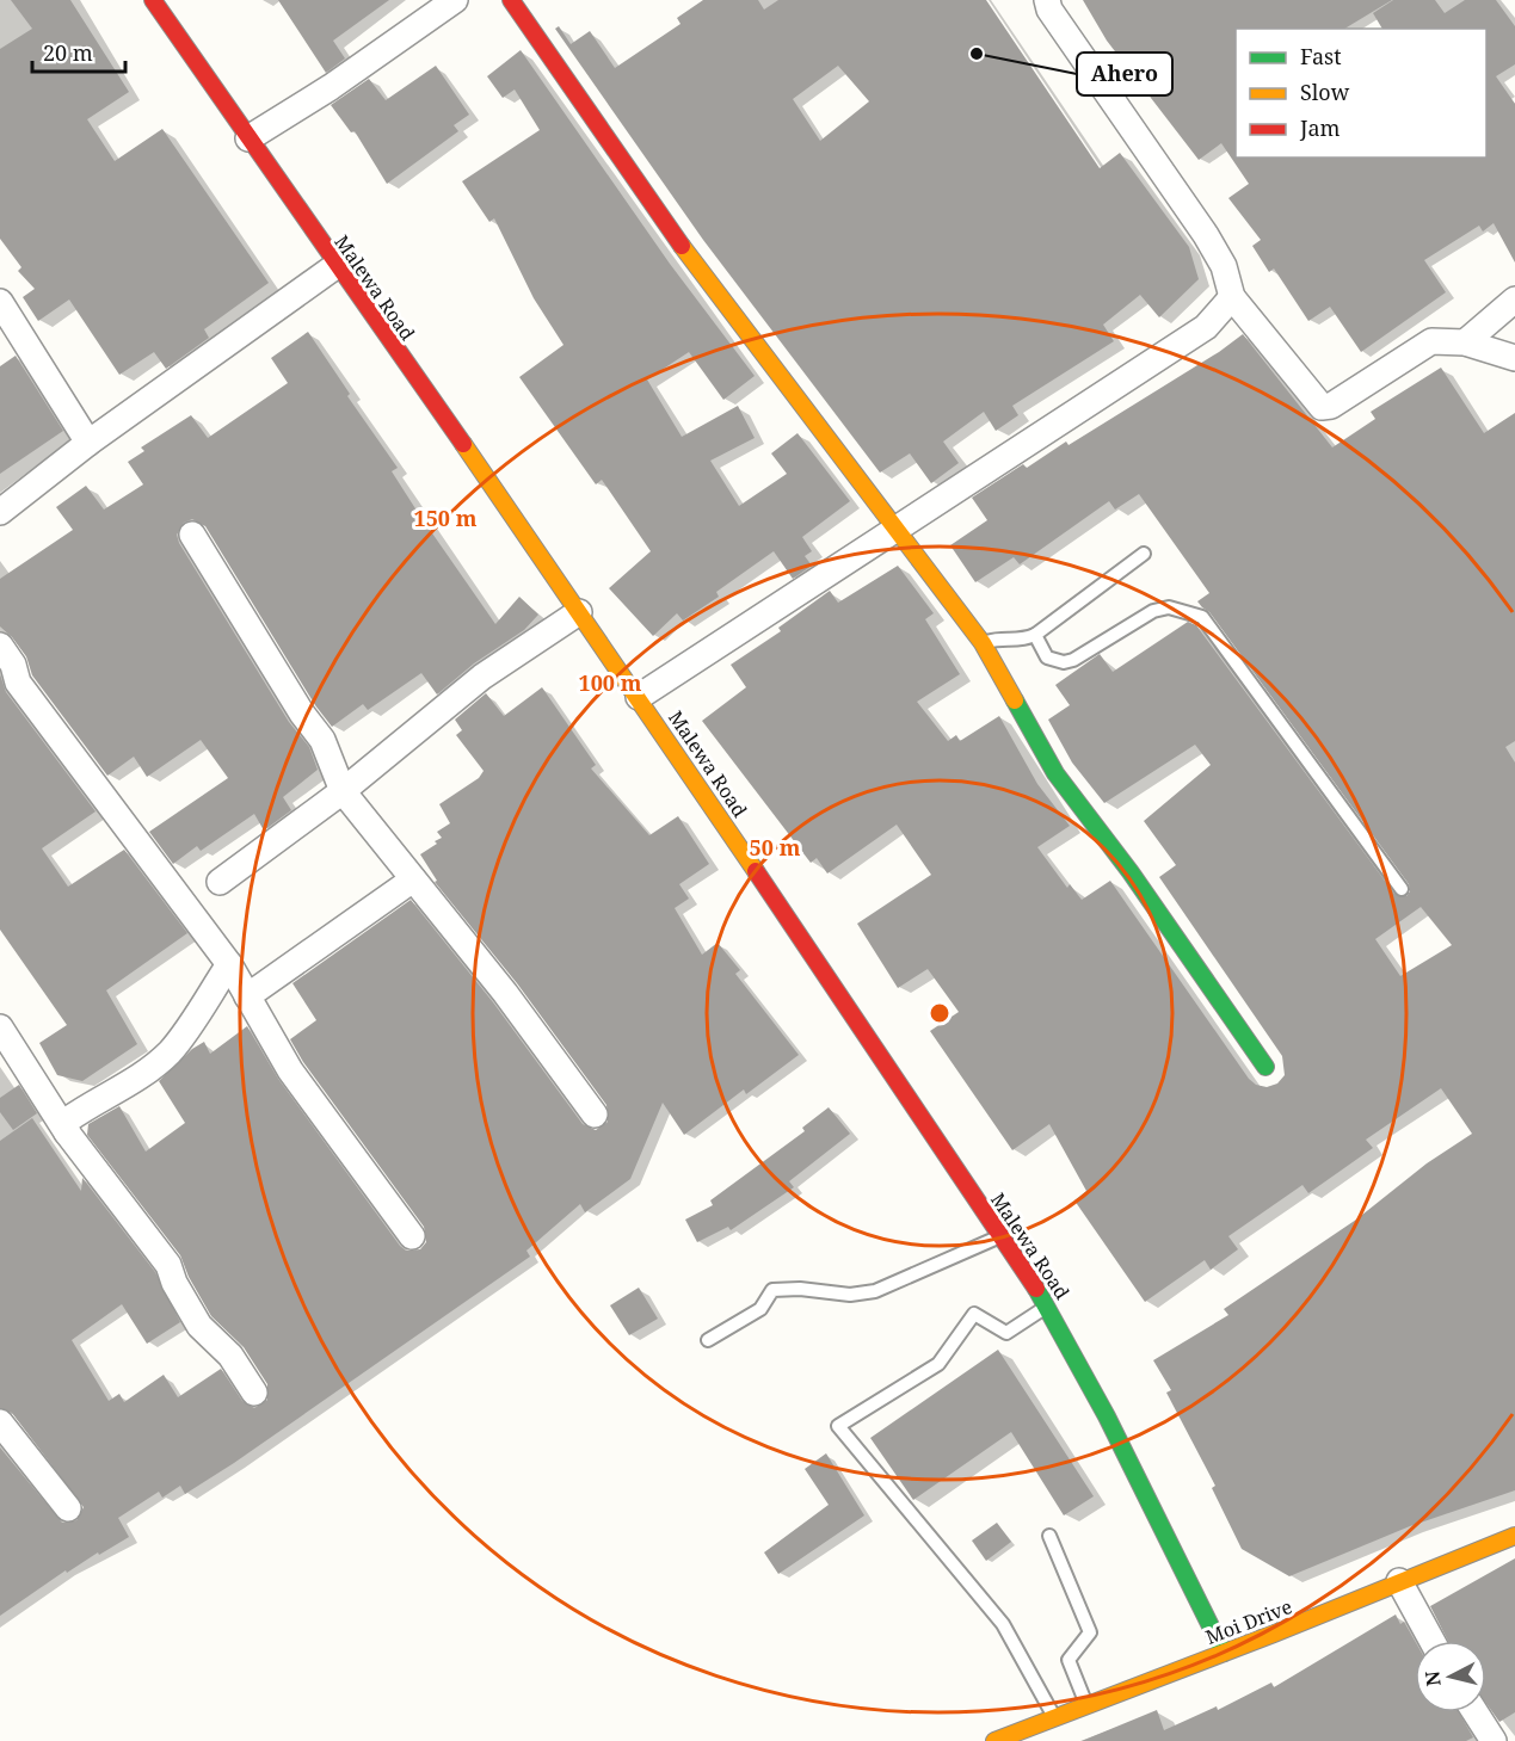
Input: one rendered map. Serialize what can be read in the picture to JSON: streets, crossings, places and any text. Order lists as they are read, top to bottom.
{
  "streets": {
    "street": ["Malewa Road", "Moi Drive"]
  },
  "crossings": [
    ["Malewa Road", "Moi Drive"]
  ],
  "places": ["Ahero"],
  "legend": ["Fast", "Slow", "Jam"],
  "scale_bar": "20 m",
  "north": "left",
  "rings": ["150 m", "100 m", "50 m"]
}
